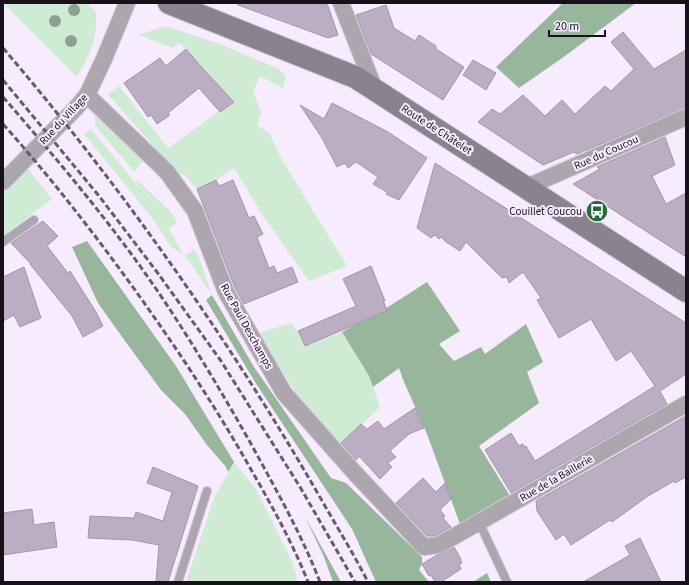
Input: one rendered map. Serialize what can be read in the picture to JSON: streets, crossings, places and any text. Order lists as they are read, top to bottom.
{
  "streets": {
    "main road": ["Route de Châtelet"],
    "street": [
      "Rue du Village",
      "Rue du Coucou",
      "Rue Paul Deschamps",
      "Rue de la Baillerie"
    ]
  },
  "crossings": [
    ["Rue du Village", "Rue Paul Deschamps"],
    ["Route de Châtelet", "Rue du Coucou"],
    ["Rue Paul Deschamps", "Rue de la Baillerie"]
  ],
  "places": {
    "bus stop": ["Couillet Coucou"]
  },
  "scale_bar": "20 m"
}
